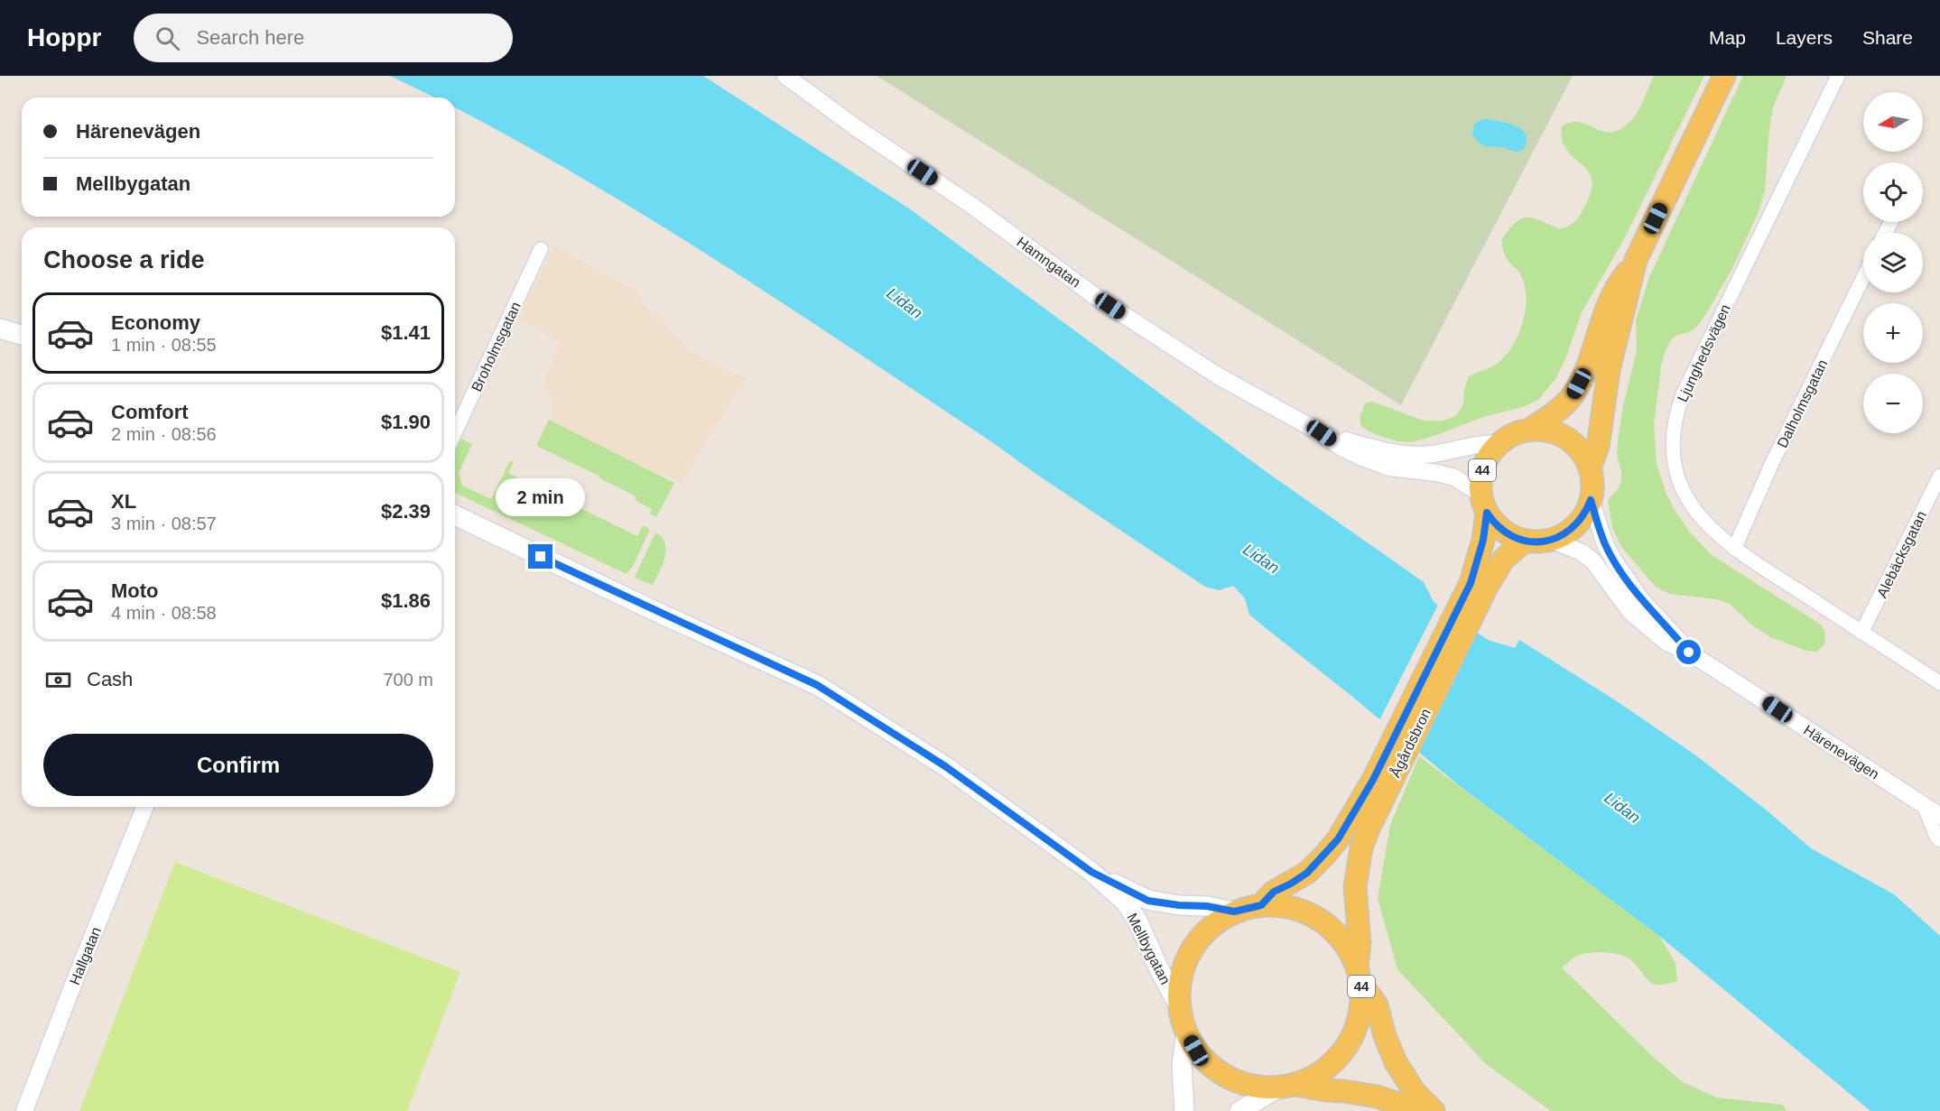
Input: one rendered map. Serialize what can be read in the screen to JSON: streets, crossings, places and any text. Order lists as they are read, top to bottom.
{
  "streets": {
    "main road": ["44", "Ågårdsbron", "Mellbygatan"],
    "street": [
      "Hamngatan",
      "Broholmsgatan",
      "Ljunghedsvägen",
      "Dalholmsgatan",
      "Alebäcksgatan",
      "Härenevägen",
      "Hallgatan"
    ]
  },
  "crossings": [
    ["Ljunghedsvägen", "Dalholmsgatan"],
    ["Ljunghedsvägen", "Alebäcksgatan"],
    ["44", "Ågårdsbron"],
    ["44", "Härenevägen"],
    ["44", "Mellbygatan"],
    ["Ågårdsbron", "Härenevägen"],
    ["Ågårdsbron", "Mellbygatan"]
  ],
  "water": ["Lidan"],
  "north": "left",
  "page": {
    "header": "Hoppr",
    "search": "Search here",
    "nav": ["Map", "Layers", "Share"],
    "map_buttons": ["+", "−"],
    "banner": ["Härenevägen", "Mellbygatan"],
    "heading": "Choose a ride",
    "list": [
      {
        "name": "Economy",
        "note": "1 min · 08:55",
        "value": "$1.41"
      },
      {
        "name": "Comfort",
        "note": "2 min · 08:56",
        "value": "$1.90"
      },
      {
        "name": "XL",
        "note": "3 min · 08:57",
        "value": "$2.39"
      },
      {
        "name": "Moto",
        "note": "4 min · 08:58",
        "value": "$1.86"
      }
    ],
    "bubble": "2 min",
    "pay": ["Cash", "700 m"],
    "buttons": "Confirm"
  }
}
